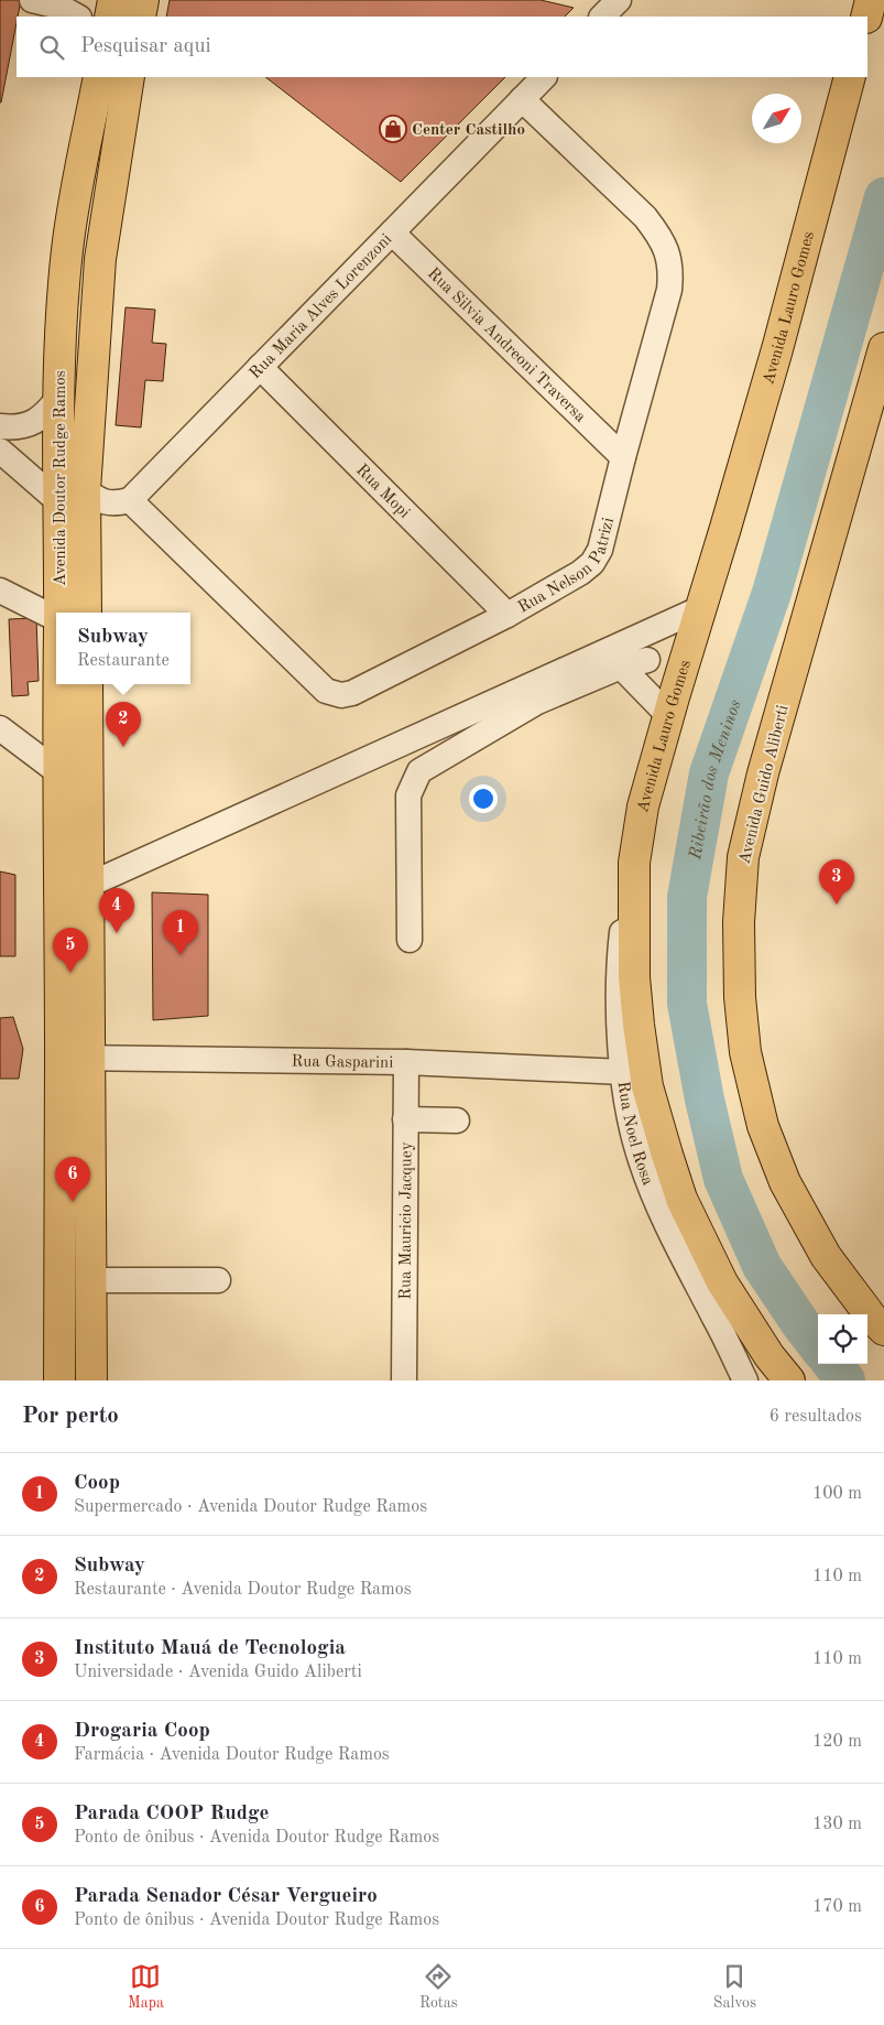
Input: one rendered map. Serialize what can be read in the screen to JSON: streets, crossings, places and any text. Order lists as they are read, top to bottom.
{
  "streets": {
    "main road": ["Avenida Lauro Gomes", "Avenida Doutor Rudge Ramos", "Avenida Guido Aliberti"],
    "street": [
      "Rua Maria Alves Lorenzoni",
      "Rua Silvia Andreoni Traversa",
      "Rua Mopi",
      "Rua Nelson Patrizi",
      "Rua Gasparini",
      "Rua Noel Rosa",
      "Rua Mauricio Jacquey"
    ]
  },
  "crossings": [
    ["Rua Maria Alves Lorenzoni", "Rua Silvia Andreoni Traversa"],
    ["Rua Maria Alves Lorenzoni", "Rua Mopi"],
    ["Rua Maria Alves Lorenzoni", "Rua Nelson Patrizi"],
    ["Avenida Lauro Gomes", "Rua Noel Rosa"],
    ["Rua Silvia Andreoni Traversa", "Rua Nelson Patrizi"],
    ["Avenida Doutor Rudge Ramos", "Rua Gasparini"],
    ["Rua Mopi", "Rua Nelson Patrizi"],
    ["Rua Gasparini", "Rua Noel Rosa"],
    ["Rua Gasparini", "Rua Mauricio Jacquey"]
  ],
  "water": ["Ribeirão dos Meninos"],
  "places": {
    "shop": ["Center Castilho"]
  },
  "north": "top right",
  "page": {
    "search": "Pesquisar aqui",
    "popup": ["Subway", "Restaurante"],
    "pins": [
      "2",
      "3",
      "4",
      "1",
      "5",
      "6"
    ],
    "heading": ["Por perto", "6 resultados"],
    "list": [
      {
        "mark": "1",
        "name": "Coop",
        "note": "Supermercado · Avenida Doutor Rudge Ramos",
        "value": "100 m"
      },
      {
        "mark": "2",
        "name": "Subway",
        "note": "Restaurante · Avenida Doutor Rudge Ramos",
        "value": "110 m"
      },
      {
        "mark": "3",
        "name": "Instituto Mauá de Tecnologia",
        "note": "Universidade · Avenida Guido Aliberti",
        "value": "110 m"
      },
      {
        "mark": "4",
        "name": "Drogaria Coop",
        "note": "Farmácia · Avenida Doutor Rudge Ramos",
        "value": "120 m"
      },
      {
        "mark": "5",
        "name": "Parada COOP Rudge",
        "note": "Ponto de ônibus · Avenida Doutor Rudge Ramos",
        "value": "130 m"
      },
      {
        "mark": "6",
        "name": "Parada Senador César Vergueiro",
        "note": "Ponto de ônibus · Avenida Doutor Rudge Ramos",
        "value": "170 m"
      }
    ],
    "nav": ["Mapa", "Rotas", "Salvos"]
  }
}
